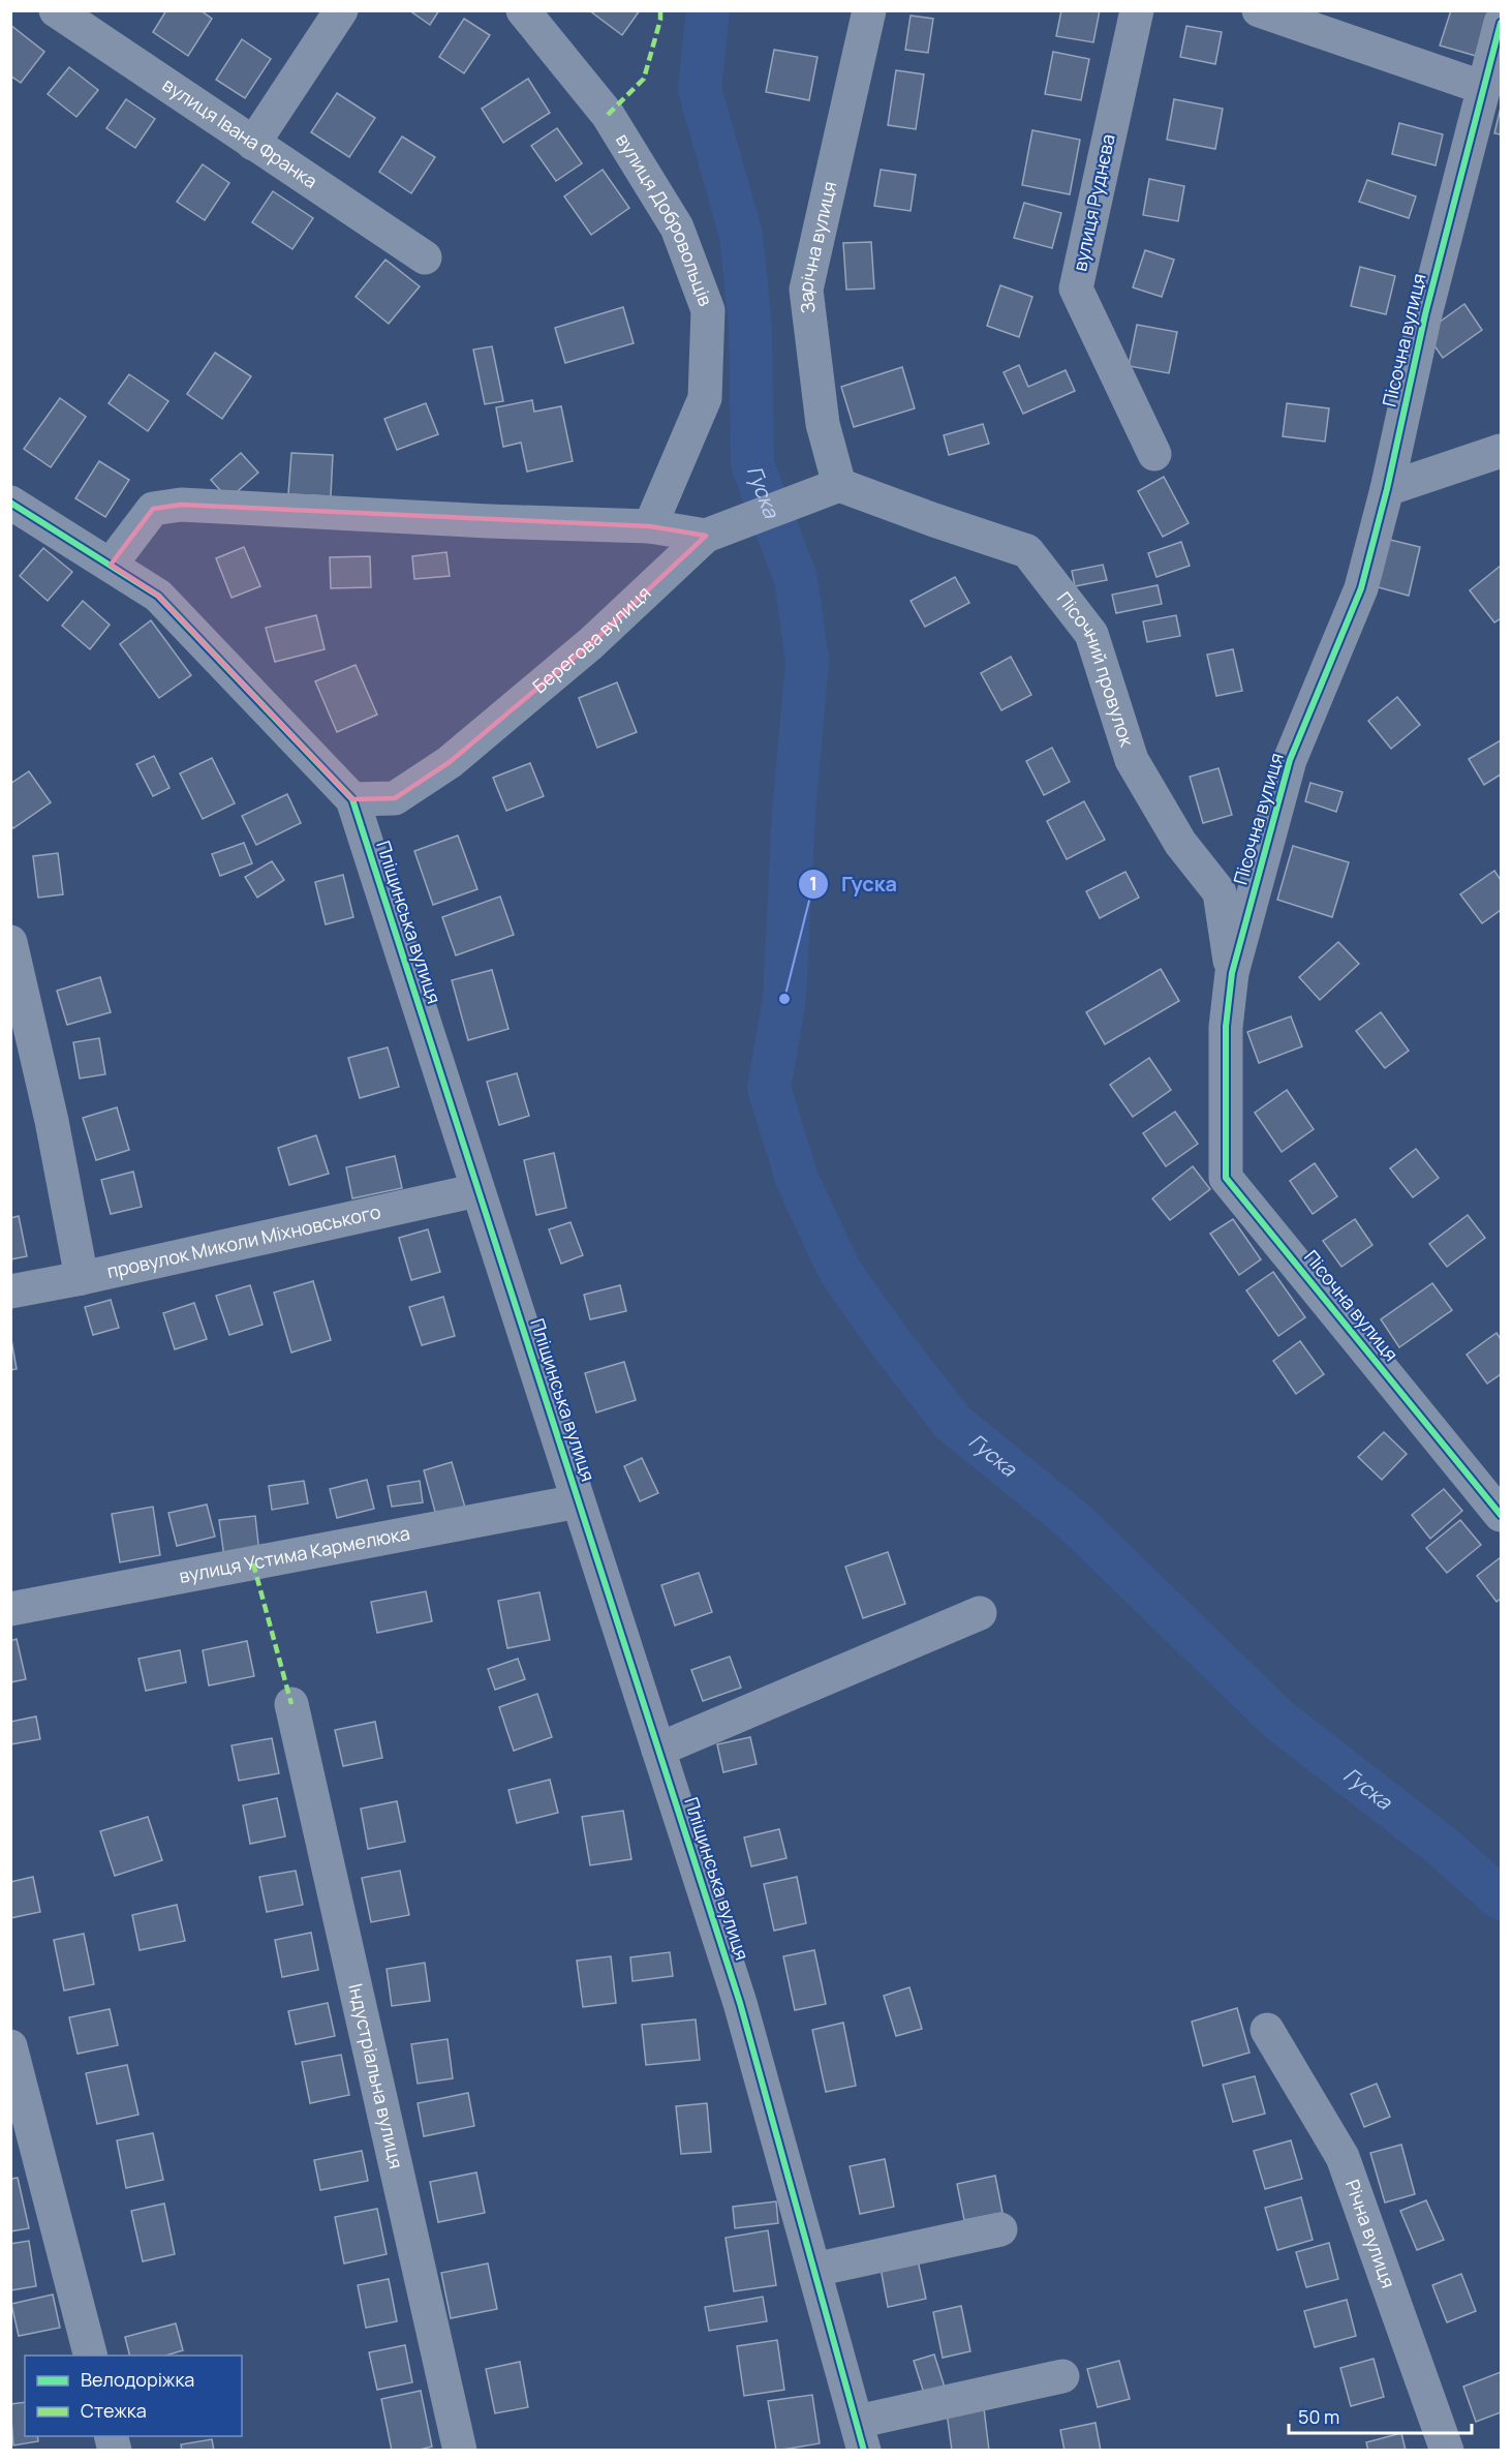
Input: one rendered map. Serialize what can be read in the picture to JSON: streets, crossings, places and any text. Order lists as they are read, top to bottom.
{
  "streets": {
    "street": [
      "вулиця Івана Франка",
      "вулиця Руднєва",
      "вулиця Добровольців",
      "Зарічна вулиця",
      "Пісочна вулиця",
      "Берегова вулиця",
      "Пісочний провулок",
      "Пліщинська вулиця",
      "провулок Миколи Міхновського",
      "вулиця Устима Кармелюка",
      "Індустріальна вулиця",
      "Річна вулиця"
    ]
  },
  "crossings": [
    ["Зарічна вулиця", "Берегова вулиця"],
    ["Зарічна вулиця", "Пісочний провулок"],
    ["Пісочна вулиця", "Пісочний провулок"],
    ["Берегова вулиця", "Пісочний провулок"],
    ["Берегова вулиця", "Пліщинська вулиця"],
    ["Пліщинська вулиця", "провулок Миколи Міхновського"],
    ["Пліщинська вулиця", "вулиця Устима Кармелюка"]
  ],
  "water": ["Гуска"],
  "places": ["Гуска"],
  "legend": ["Велодоріжка", "Стежка"],
  "scale_bar": "50 m"
}
